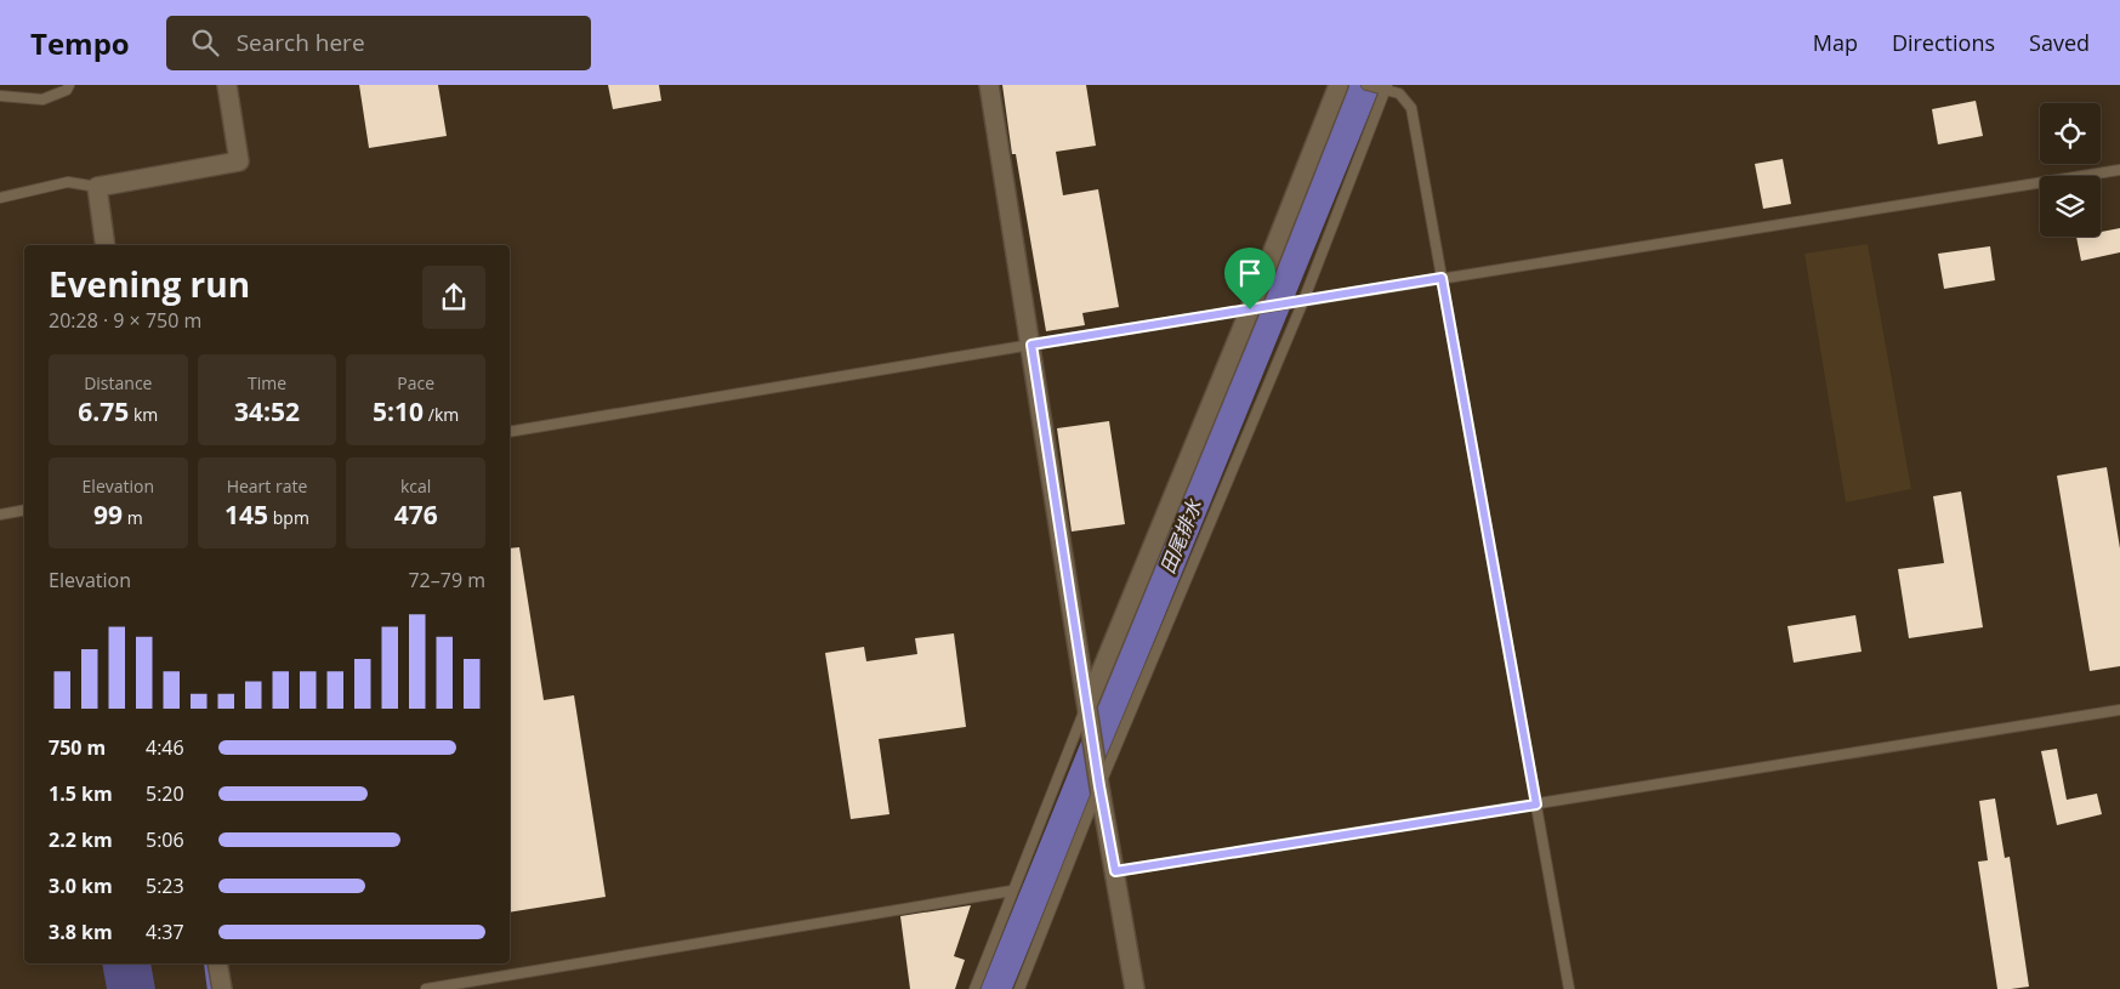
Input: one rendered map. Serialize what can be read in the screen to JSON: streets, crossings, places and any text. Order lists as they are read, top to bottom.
{
  "water": ["田尾排水"],
  "page": {
    "header": "Tempo",
    "search": "Search here",
    "nav": ["Map", "Directions", "Saved"],
    "heading": ["Evening run", "20:28 · 9 × 750 m"],
    "stats": [
      ["Distance", "6.75 km"],
      ["Time", "34:52"],
      ["Pace", "5:10 /km"],
      ["Elevation", "99 m"],
      ["Heart rate", "145 bpm"],
      ["kcal", "476"]
    ],
    "chart": ["Elevation", "72–79 m"],
    "list": [
      {
        "name": "750 m",
        "note": "4:46"
      },
      {
        "name": "1.5 km",
        "note": "5:20"
      },
      {
        "name": "2.2 km",
        "note": "5:06"
      },
      {
        "name": "3.0 km",
        "note": "5:23"
      },
      {
        "name": "3.8 km",
        "note": "4:37"
      }
    ]
  }
}
